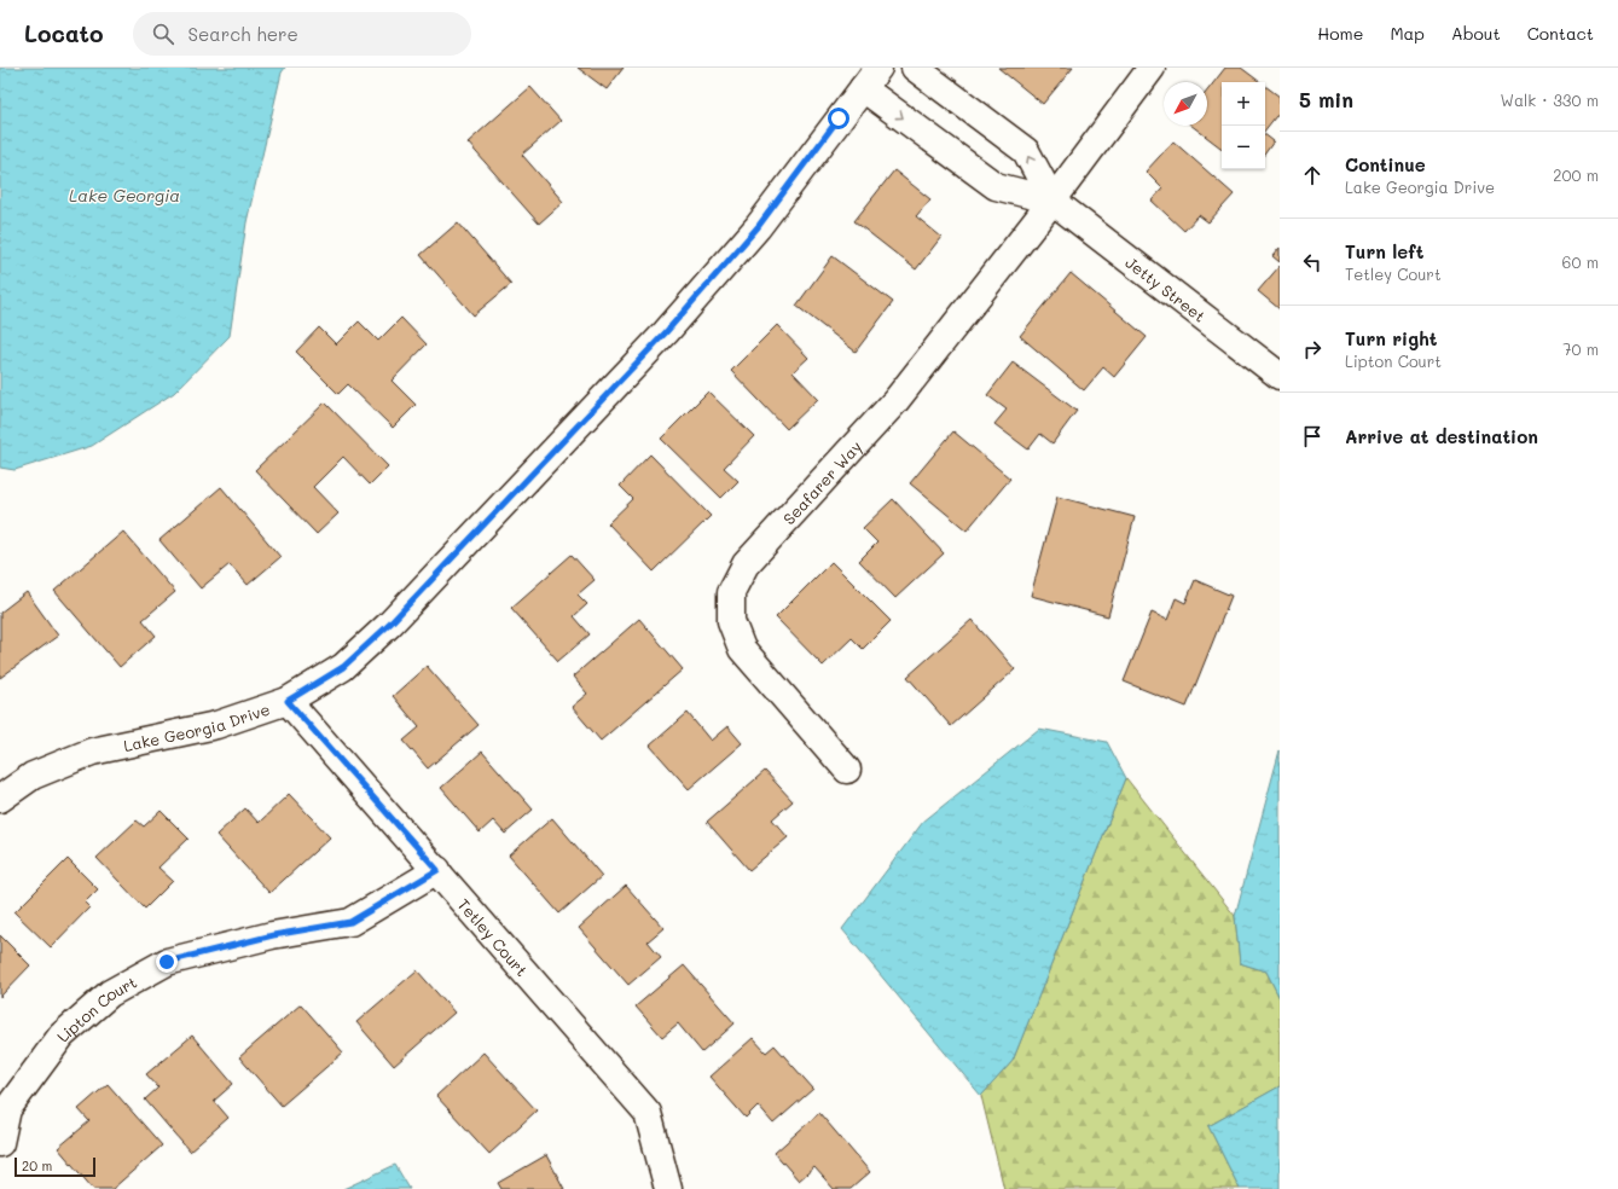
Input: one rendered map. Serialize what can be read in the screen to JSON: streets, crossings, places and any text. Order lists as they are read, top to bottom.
{
  "streets": {
    "street": [
      "Jetty Street",
      "Seafarer Way",
      "Lake Georgia Drive",
      "Tetley Court",
      "Lipton Court"
    ]
  },
  "crossings": [
    ["Jetty Street", "Seafarer Way"],
    ["Jetty Street", "Lake Georgia Drive"],
    ["Lake Georgia Drive", "Tetley Court"],
    ["Tetley Court", "Lipton Court"]
  ],
  "water": ["Lake Georgia"],
  "scale_bar": "20 m",
  "north": "bottom left",
  "page": {
    "header": "Locato",
    "search": "Search here",
    "nav": [
      "Home",
      "Map",
      "About",
      "Contact"
    ],
    "heading": ["5 min", "Walk · 330 m"],
    "map_buttons": ["+", "−"],
    "list": [
      ["Continue", "Lake Georgia Drive", "200 m"],
      ["Turn left", "Tetley Court", "60 m"],
      ["Turn right", "Lipton Court", "70 m"],
      "Arrive at destination"
    ],
    "scale": "20 m"
  }
}
